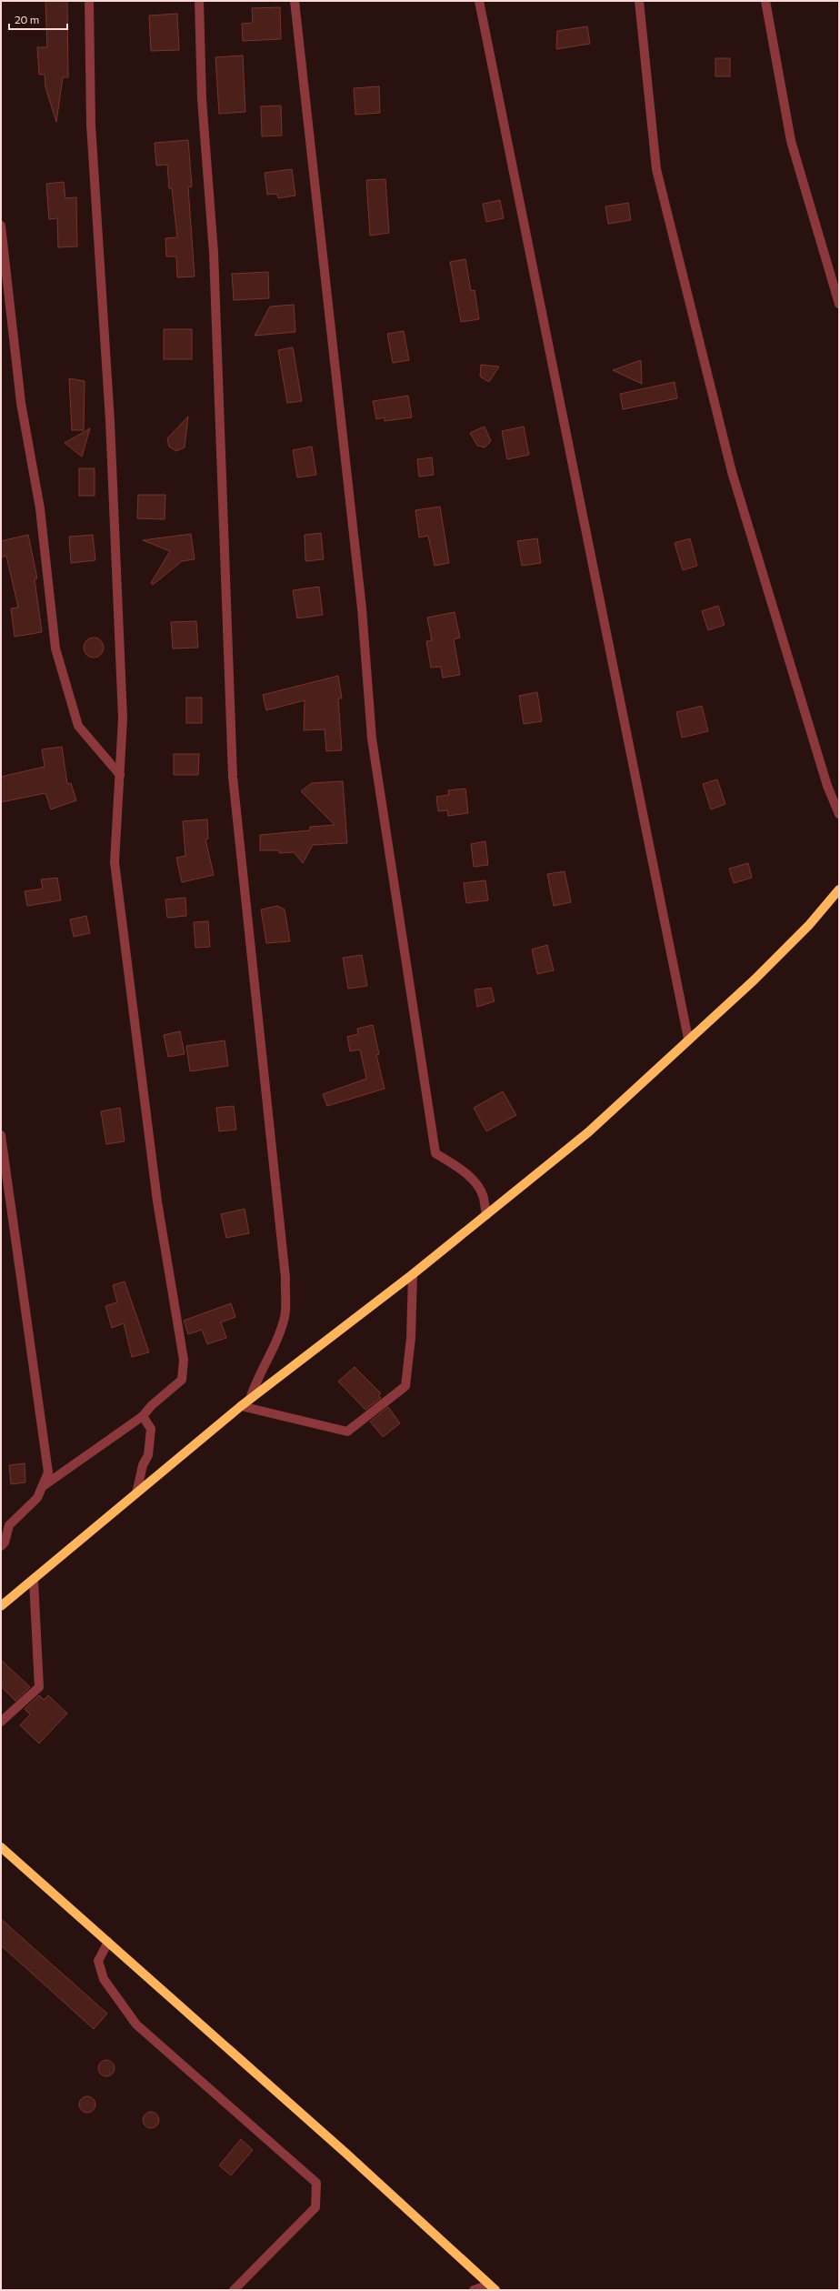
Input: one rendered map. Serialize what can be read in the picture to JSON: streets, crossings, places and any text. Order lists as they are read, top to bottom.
{
  "scale_bar": "20 m"
}
